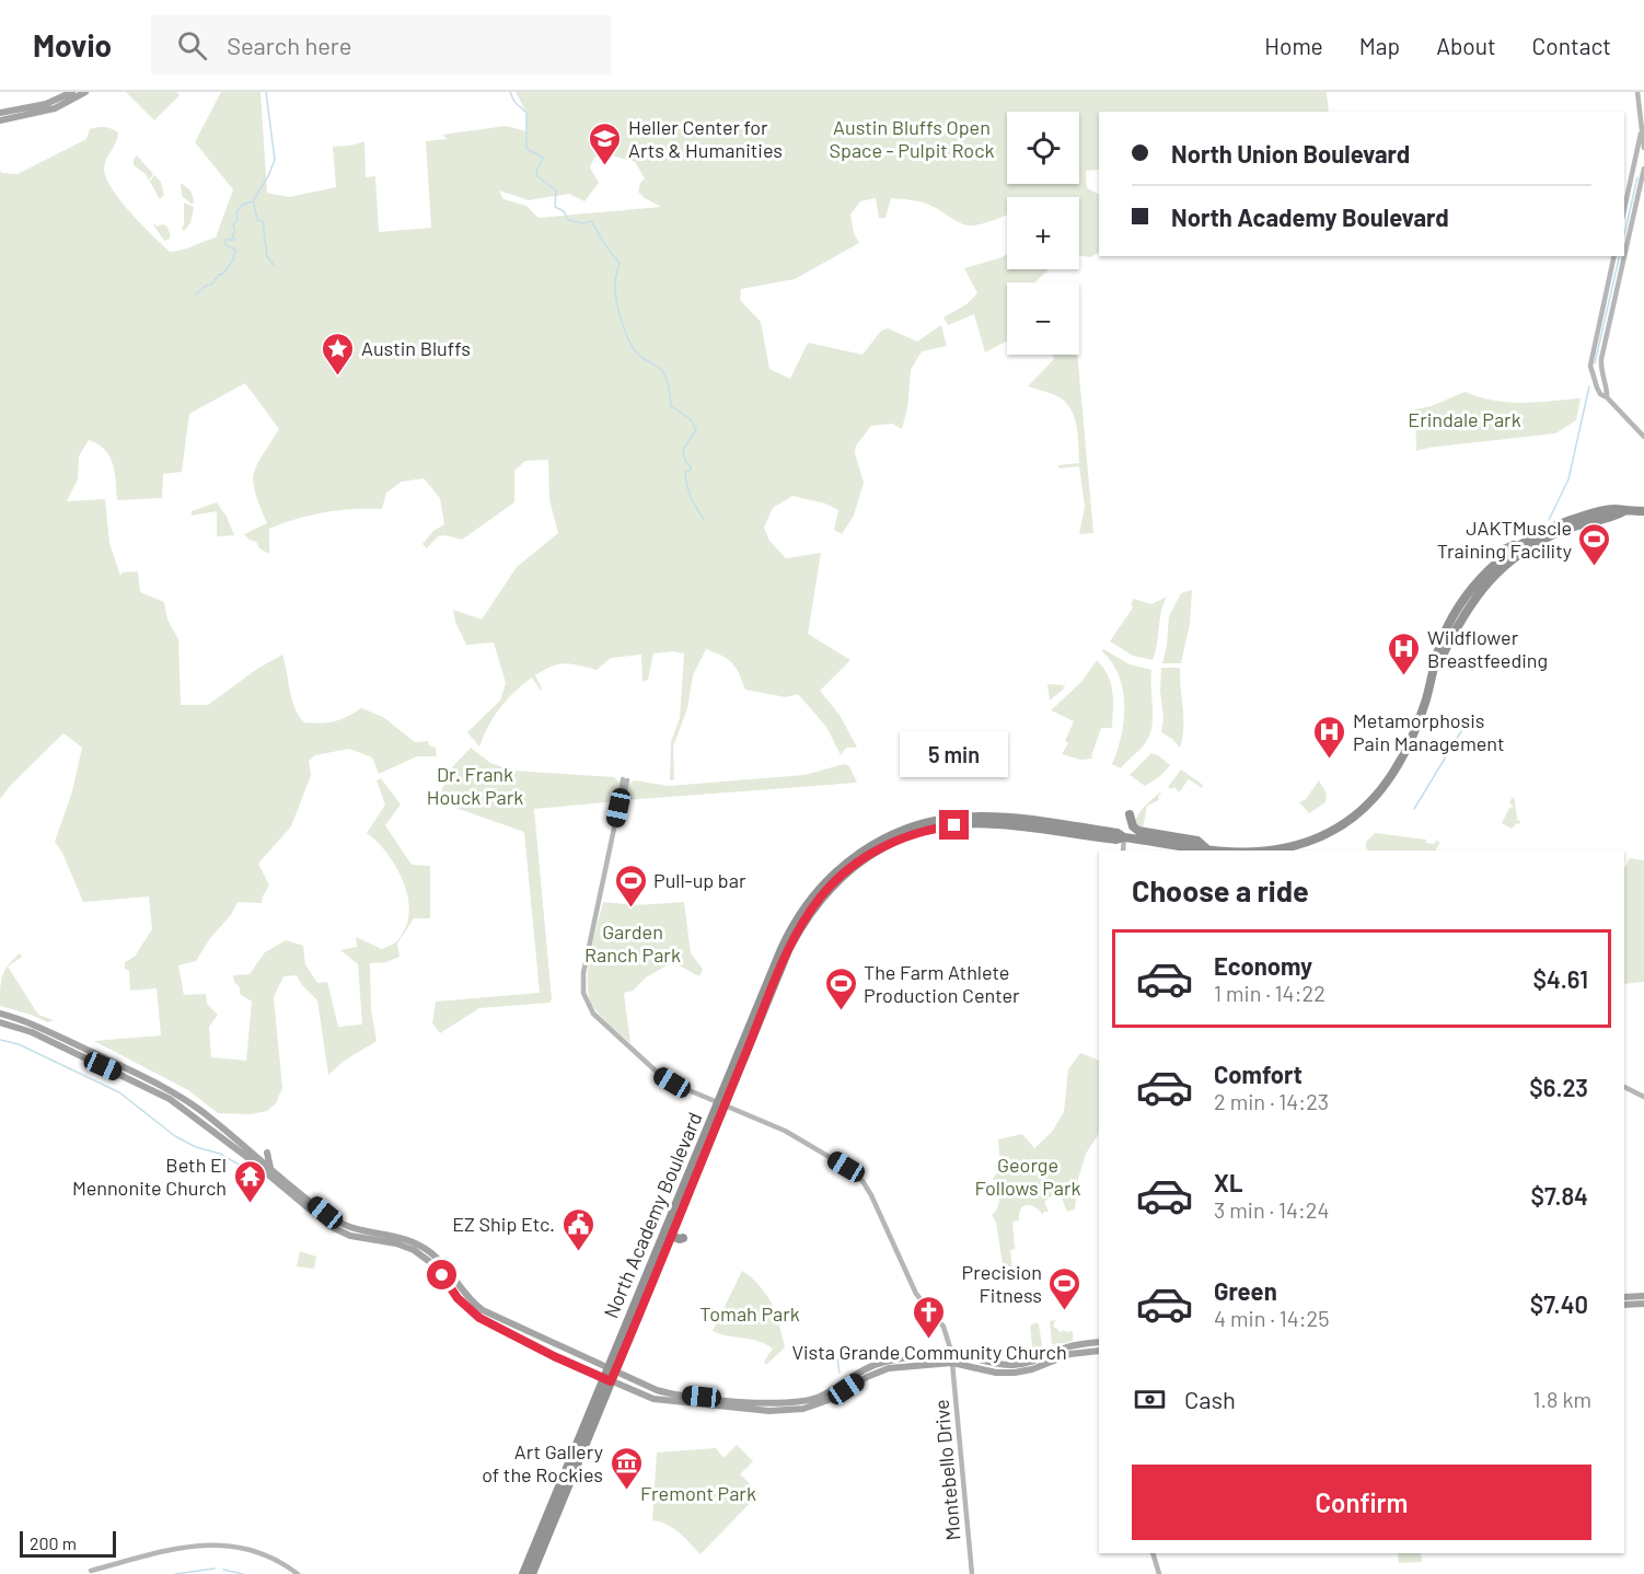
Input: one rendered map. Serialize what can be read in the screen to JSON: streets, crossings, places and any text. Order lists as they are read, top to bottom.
{
  "streets": {
    "highway": ["North Academy Boulevard"],
    "street": ["Montebello Drive"]
  },
  "crossings": [
    ["North Academy Boulevard", "Montebello Drive"]
  ],
  "parks": [
    "Austin Bluffs Open Space - Pulpit Rock",
    "Erindale Park",
    "Dr. Frank Houck Park",
    "Garden Ranch Park",
    "George Follows Park",
    "Tomah Park",
    "Fremont Park"
  ],
  "places": {
    "school or university": ["Heller Center for Arts & Humanities"],
    "place": ["Austin Bluffs"],
    "sports": [
      "JAKTMuscle Training Facility",
      "Pull-up bar",
      "The Farm Athlete Production Center",
      "Precision Fitness"
    ],
    "hospital": ["Wildflower Breastfeeding", "Metamorphosis Pain Management"],
    "temple": ["Beth El Mennonite Church"],
    "public building": ["EZ Ship Etc."],
    "church": ["Vista Grande Community Church"],
    "museum": ["Art Gallery of the Rockies"]
  },
  "scale_bar": "200 m",
  "page": {
    "header": "Movio",
    "search": "Search here",
    "nav": [
      "Home",
      "Map",
      "About",
      "Contact"
    ],
    "map_buttons": ["+", "−"],
    "banner": ["North Union Boulevard", "North Academy Boulevard"],
    "bubble": "5 min",
    "heading": "Choose a ride",
    "list": [
      {
        "name": "Economy",
        "note": "1 min · 14:22",
        "value": "$4.61"
      },
      {
        "name": "Comfort",
        "note": "2 min · 14:23",
        "value": "$6.23"
      },
      {
        "name": "XL",
        "note": "3 min · 14:24",
        "value": "$7.84"
      },
      {
        "name": "Green",
        "note": "4 min · 14:25",
        "value": "$7.40"
      }
    ],
    "pay": ["Cash", "1.8 km"],
    "buttons": "Confirm",
    "scale": "200 m"
  }
}
